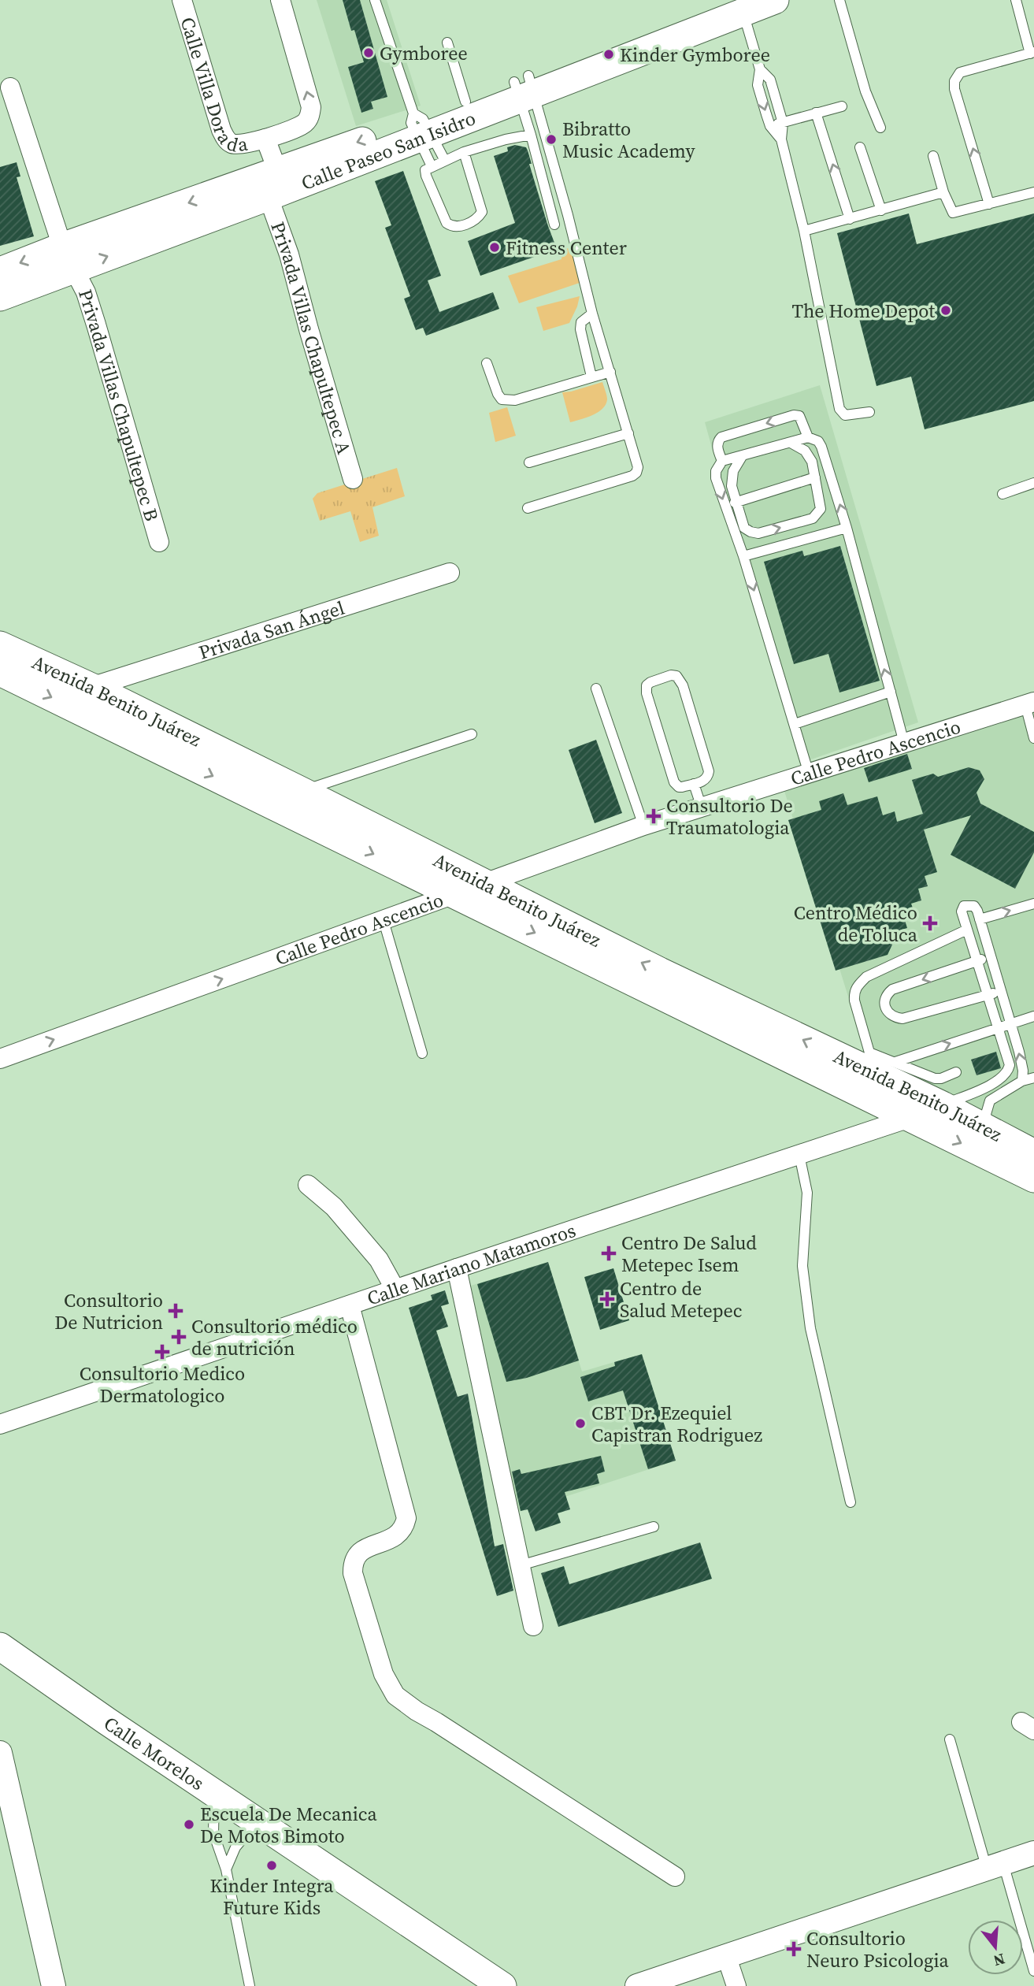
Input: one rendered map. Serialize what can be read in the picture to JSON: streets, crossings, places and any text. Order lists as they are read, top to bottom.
{
  "streets": {
    "main road": ["Calle Paseo San Isidro", "Avenida Benito Juárez", "Calle Morelos"],
    "street": [
      "Calle Villa Dorada",
      "Privada Villas Chapultepec A",
      "Privada Villas Chapultepec B",
      "Privada San Ángel",
      "Calle Pedro Ascencio",
      "Calle Mariano Matamoros"
    ]
  },
  "crossings": [
    ["Calle Villa Dorada", "Calle Paseo San Isidro"],
    ["Calle Villa Dorada", "Privada Villas Chapultepec A"],
    ["Calle Paseo San Isidro", "Privada Villas Chapultepec A"],
    ["Calle Paseo San Isidro", "Privada Villas Chapultepec B"],
    ["Privada San Ángel", "Avenida Benito Juárez"],
    ["Avenida Benito Juárez", "Calle Pedro Ascencio"],
    ["Avenida Benito Juárez", "Calle Mariano Matamoros"]
  ],
  "one_way": ["Calle Pedro Ascencio"],
  "places": {
    "other": [
      "Gymboree",
      "Kinder Gymboree",
      "Bibratto Music Academy",
      "Fitness Center",
      "The Home Depot",
      "CBT Dr. Ezequiel Capistran Rodriguez",
      "Escuela De Mecanica De Motos Bimoto",
      "Kinder Integra Future Kids"
    ],
    "health": [
      "Consultorio De Traumatologia",
      "Centro Médico de Toluca",
      "Centro De Salud Metepec Isem",
      "Centro de Salud Metepec",
      "Consultorio De Nutricion",
      "Consultorio médico de nutrición",
      "Consultorio Medico Dermatologico",
      "Consultorio Neuro Psicologia"
    ]
  },
  "north": "bottom"
}
